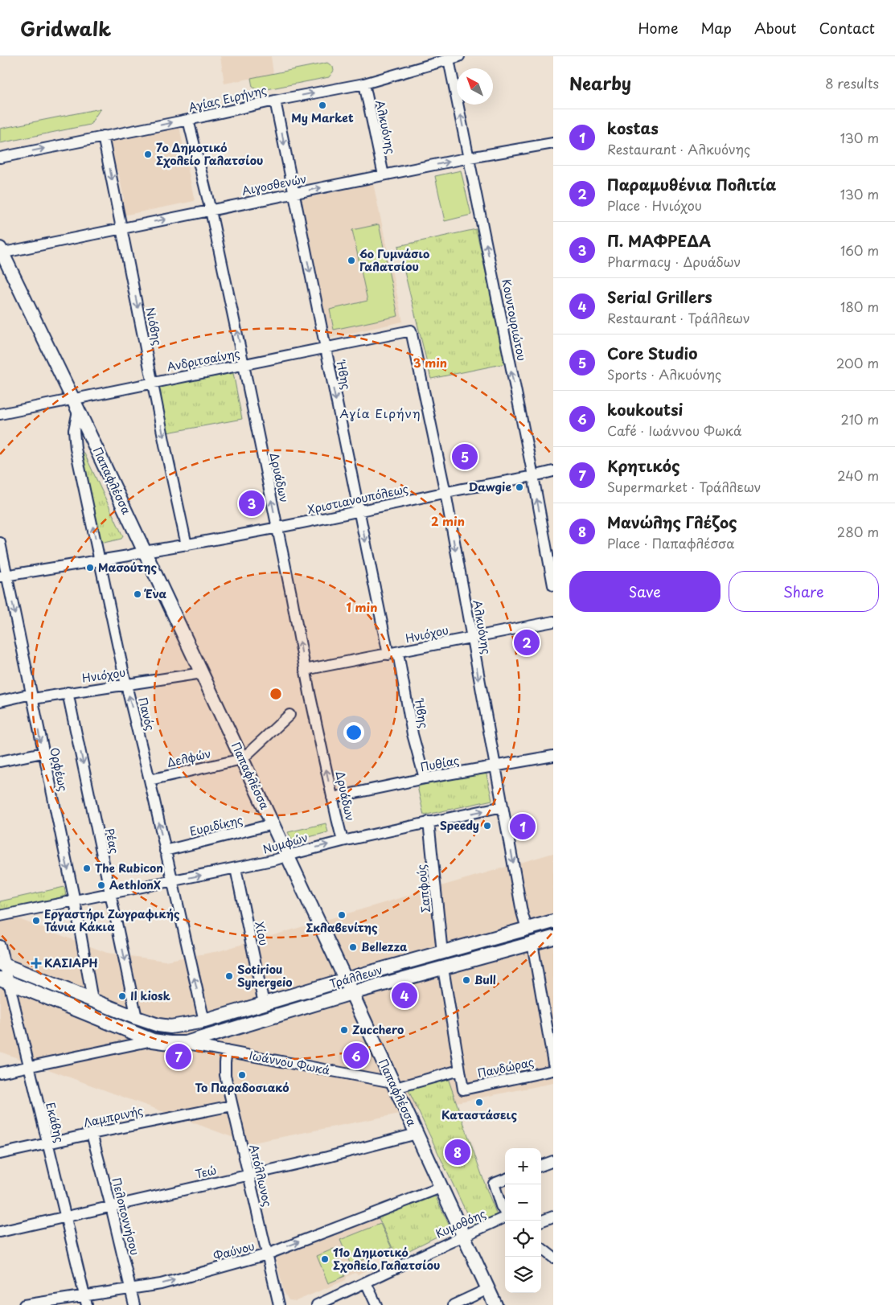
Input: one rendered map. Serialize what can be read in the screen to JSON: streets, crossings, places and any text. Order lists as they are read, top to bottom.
{
  "streets": {
    "street": [
      "Αγίας Ειρήνης",
      "Αλκυόνης",
      "Αιγοσθενών",
      "Κουντουριώτου",
      "Νιόβης",
      "Ανδριτσαίνης",
      "Ήβης",
      "Δρυάδων",
      "Παπαφλέσσα",
      "Χριστιανουπόλεως",
      "Ηνιόχου",
      "Πανός",
      "Δελφών",
      "Πυθίας",
      "Ορφέως",
      "Ευριδίκης",
      "Ρέας",
      "Νυμφών",
      "Σαπφούς",
      "Χίου",
      "Τράλλεων",
      "Ιωάννου Φωκά",
      "Πανδώρας",
      "Λαμπρινής",
      "Εκάβης",
      "Τεώ",
      "Απόλλωνος",
      "Πελοποννήσου",
      "Κυμοθόης",
      "Φαύνου"
    ]
  },
  "crossings": [
    ["Αγίας Ειρήνης", "Αλκυόνης"],
    ["Αγίας Ειρήνης", "Κουντουριώτου"],
    ["Αγίας Ειρήνης", "Νιόβης"],
    ["Αγίας Ειρήνης", "Ήβης"],
    ["Αγίας Ειρήνης", "Δρυάδων"],
    ["Αλκυόνης", "Αιγοσθενών"],
    ["Αλκυόνης", "Ανδριτσαίνης"],
    ["Αλκυόνης", "Χριστιανουπόλεως"],
    ["Αλκυόνης", "Ηνιόχου"],
    ["Αλκυόνης", "Πυθίας"],
    ["Αλκυόνης", "Νυμφών"],
    ["Αλκυόνης", "Τράλλεων"],
    ["Αιγοσθενών", "Κουντουριώτου"],
    ["Αιγοσθενών", "Νιόβης"],
    ["Αιγοσθενών", "Ήβης"],
    ["Αιγοσθενών", "Δρυάδων"],
    ["Αιγοσθενών", "Παπαφλέσσα"],
    ["Κουντουριώτου", "Χριστιανουπόλεως"],
    ["Νιόβης", "Ανδριτσαίνης"],
    ["Νιόβης", "Χριστιανουπόλεως"],
    ["Ανδριτσαίνης", "Ήβης"],
    ["Ανδριτσαίνης", "Δρυάδων"],
    ["Ανδριτσαίνης", "Παπαφλέσσα"],
    ["Ανδριτσαίνης", "Πανός"],
    ["Ήβης", "Χριστιανουπόλεως"],
    ["Ήβης", "Ηνιόχου"],
    ["Ήβης", "Πυθίας"],
    ["Δρυάδων", "Χριστιανουπόλεως"],
    ["Δρυάδων", "Ηνιόχου"],
    ["Δρυάδων", "Πυθίας"],
    ["Δρυάδων", "Νυμφών"],
    ["Παπαφλέσσα", "Χριστιανουπόλεως"],
    ["Παπαφλέσσα", "Ηνιόχου"],
    ["Παπαφλέσσα", "Πανός"],
    ["Παπαφλέσσα", "Δελφών"],
    ["Παπαφλέσσα", "Ευριδίκης"],
    ["Παπαφλέσσα", "Νυμφών"],
    ["Παπαφλέσσα", "Τράλλεων"],
    ["Παπαφλέσσα", "Ιωάννου Φωκά"],
    ["Παπαφλέσσα", "Τεώ"],
    ["Παπαφλέσσα", "Κυμοθόης"],
    ["Παπαφλέσσα", "Φαύνου"],
    ["Χριστιανουπόλεως", "Πανός"],
    ["Χριστιανουπόλεως", "Ορφέως"],
    ["Ηνιόχου", "Πανός"],
    ["Ηνιόχου", "Ορφέως"],
    ["Ηνιόχου", "Ρέας"],
    ["Πανός", "Δελφών"],
    ["Πανός", "Ευριδίκης"],
    ["Πανός", "Νυμφών"],
    ["Πανός", "Τράλλεων"],
    ["Ορφέως", "Νυμφών"],
    ["Ρέας", "Νυμφών"],
    ["Ρέας", "Τράλλεων"],
    ["Νυμφών", "Σαπφούς"],
    ["Νυμφών", "Χίου"],
    ["Σαπφούς", "Τράλλεων"],
    ["Χίου", "Τράλλεων"],
    ["Τράλλεων", "Ιωάννου Φωκά"],
    ["Ιωάννου Φωκά", "Απόλλωνος"],
    ["Λαμπρινής", "Εκάβης"],
    ["Λαμπρινής", "Απόλλωνος"],
    ["Λαμπρινής", "Πελοποννήσου"],
    ["Εκάβης", "Τεώ"],
    ["Εκάβης", "Φαύνου"],
    ["Τεώ", "Απόλλωνος"],
    ["Τεώ", "Πελοποννήσου"],
    ["Απόλλωνος", "Φαύνου"],
    ["Πελοποννήσου", "Φαύνου"]
  ],
  "one_way": [
    "Αγίας Ειρήνης",
    "Αλκυόνης",
    "Αιγοσθενών",
    "Κουντουριώτου",
    "Νιόβης",
    "Ήβης",
    "Δρυάδων",
    "Πανός",
    "Ορφέως",
    "Ρέας",
    "Νυμφών",
    "Φαύνου"
  ],
  "districts": ["Αγία Ειρήνη"],
  "places": {
    "other": [
      "My Market",
      "7ο Δημοτικό Σχολείο Γαλατσίου",
      "6ο Γυμνάσιο Γαλατσίου",
      "Dawgie",
      "Μασούτης",
      "Ένα",
      "Speedy",
      "The Rubicon",
      "AethlonX",
      "Σκλαβενίτης",
      "Εργαστήρι Ζωγραφικής Τάνια Κάκια",
      "Bellezza",
      "Sotiriou Synergeio",
      "Bull",
      "Il kiosk",
      "Zucchero",
      "Το Παραδοσιακό",
      "Καταστάσεις",
      "11ο Δημοτικό Σχολείο Γαλατσίου"
    ],
    "health": ["ΚΑΣΙΑΡΗ"]
  },
  "north": "top left",
  "page": {
    "header": "Gridwalk",
    "nav": [
      "Home",
      "Map",
      "About",
      "Contact"
    ],
    "heading": ["Nearby", "8 results"],
    "list": [
      {
        "mark": "1",
        "name": "kostas",
        "note": "Restaurant · Αλκυόνης",
        "value": "130 m"
      },
      {
        "mark": "2",
        "name": "Παραμυθένια Πολιτία",
        "note": "Place · Ηνιόχου",
        "value": "130 m"
      },
      {
        "mark": "3",
        "name": "Π. ΜΑΦΡΕΔΑ",
        "note": "Pharmacy · Δρυάδων",
        "value": "160 m"
      },
      {
        "mark": "4",
        "name": "Serial Grillers",
        "note": "Restaurant · Τράλλεων",
        "value": "180 m"
      },
      {
        "mark": "5",
        "name": "Core Studio",
        "note": "Sports · Αλκυόνης",
        "value": "200 m"
      },
      {
        "mark": "6",
        "name": "koukoutsi",
        "note": "Café · Ιωάννου Φωκά",
        "value": "210 m"
      },
      {
        "mark": "7",
        "name": "Κρητικός",
        "note": "Supermarket · Τράλλεων",
        "value": "240 m"
      },
      {
        "mark": "8",
        "name": "Μανώλης Γλέζος",
        "note": "Place · Παπαφλέσσα",
        "value": "280 m"
      }
    ],
    "pins": [
      "5",
      "3",
      "2",
      "1",
      "4",
      "6",
      "7",
      "8"
    ],
    "buttons": ["Save", "Share"],
    "map_buttons": ["+", "−"]
  },
  "rings": ["3 min", "2 min", "1 min"]
}
